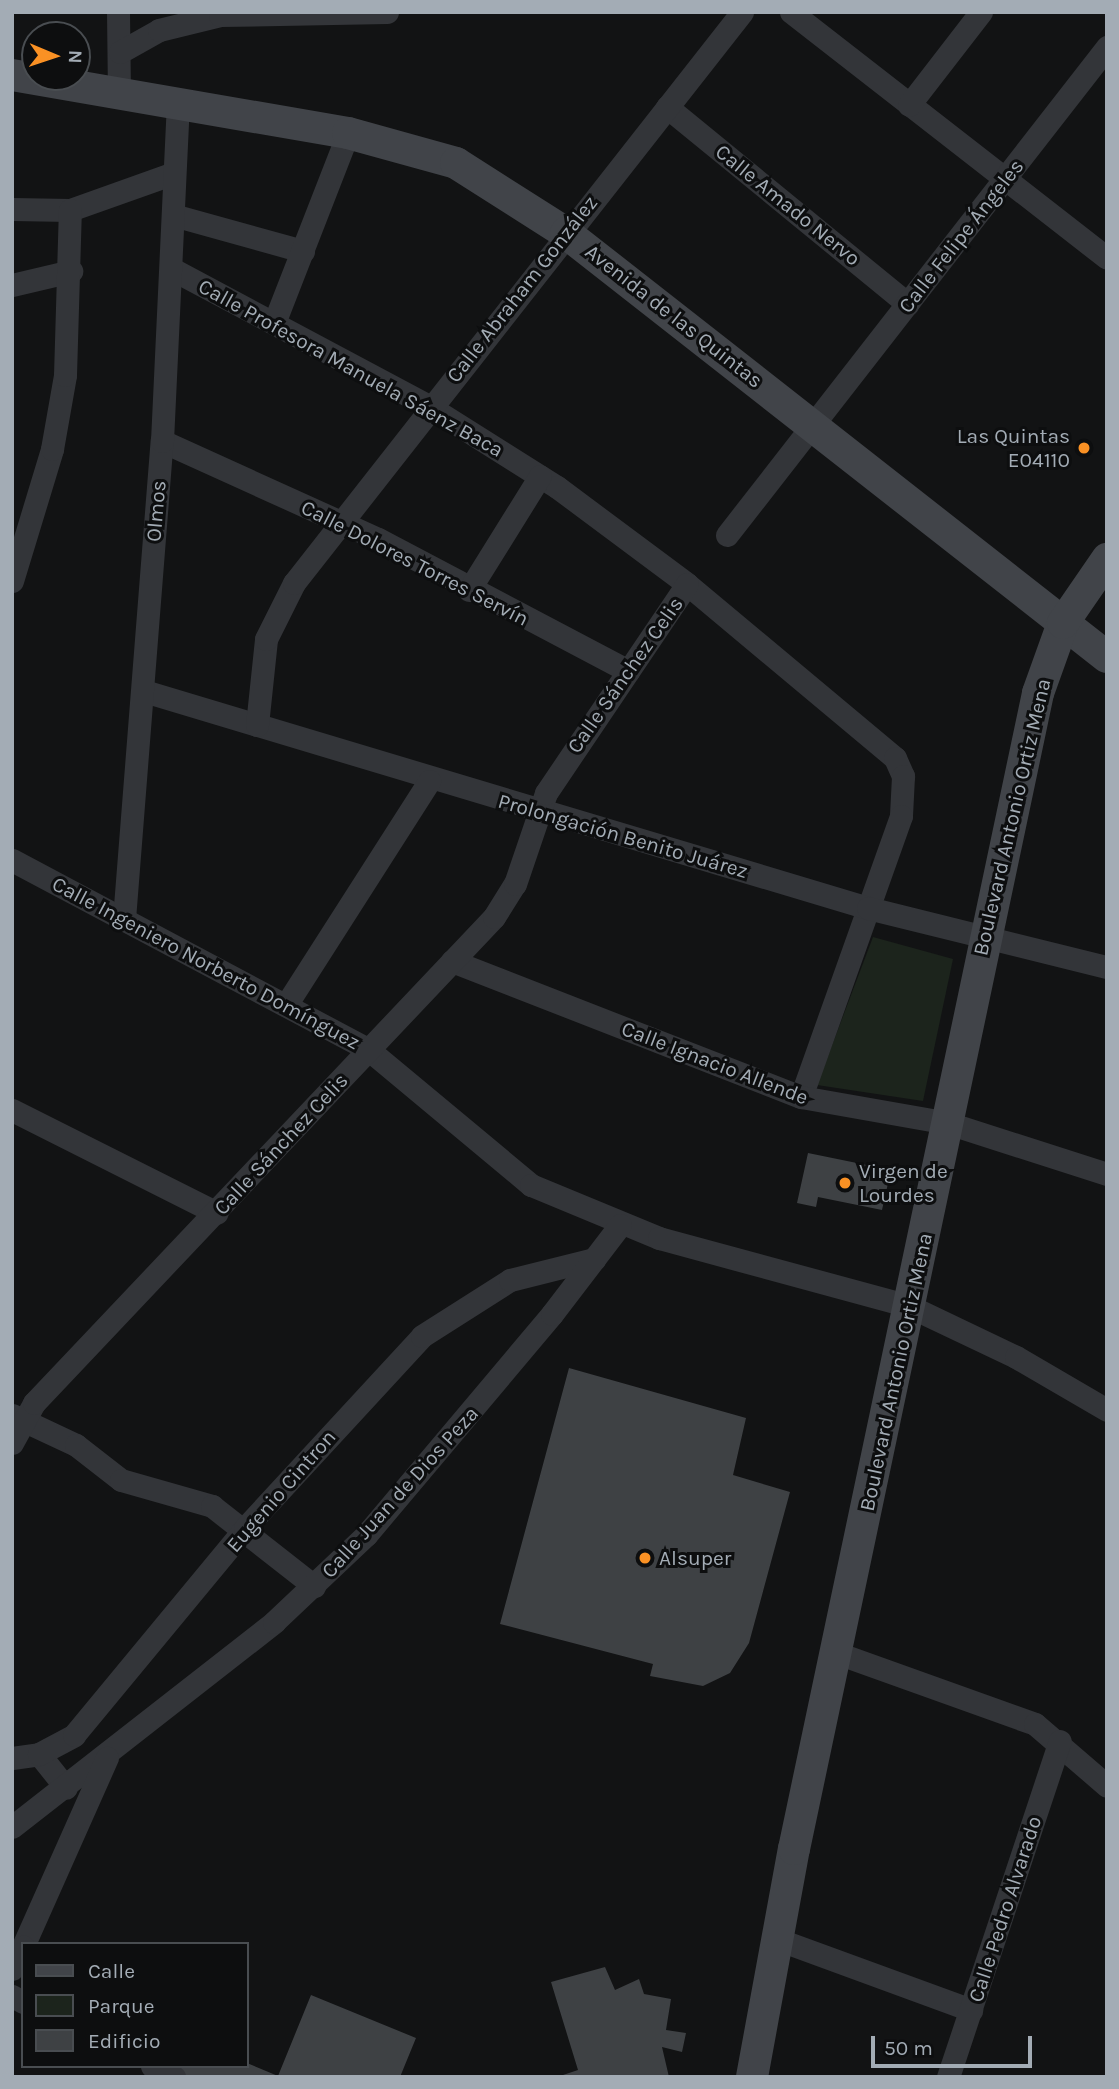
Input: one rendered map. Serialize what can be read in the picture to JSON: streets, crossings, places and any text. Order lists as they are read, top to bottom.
{
  "streets": {
    "main road": ["Avenida de las Quintas", "Boulevard Antonio Ortiz Mena"],
    "street": [
      "Calle Amado Nervo",
      "Calle Felipe Ángeles",
      "Calle Abraham González",
      "Calle Profesora Manuela Sáenz Baca",
      "Olmos",
      "Calle Dolores Torres Servín",
      "Calle Sánchez Celis",
      "Prolongación Benito Juárez",
      "Calle Ingeniero Norberto Domínguez",
      "Calle Ignacio Allende",
      "Eugenio Cintron",
      "Calle Juan de Dios Peza",
      "Calle Pedro Alvarado"
    ]
  },
  "crossings": [
    ["Calle Amado Nervo", "Calle Felipe Ángeles"],
    ["Calle Amado Nervo", "Calle Abraham González"],
    ["Calle Felipe Ángeles", "Avenida de las Quintas"],
    ["Calle Abraham González", "Avenida de las Quintas"],
    ["Calle Abraham González", "Calle Profesora Manuela Sáenz Baca"],
    ["Calle Abraham González", "Calle Dolores Torres Servín"],
    ["Calle Abraham González", "Prolongación Benito Juárez"],
    ["Avenida de las Quintas", "Olmos"],
    ["Avenida de las Quintas", "Boulevard Antonio Ortiz Mena"],
    ["Calle Profesora Manuela Sáenz Baca", "Olmos"],
    ["Calle Profesora Manuela Sáenz Baca", "Calle Sánchez Celis"],
    ["Calle Profesora Manuela Sáenz Baca", "Prolongación Benito Juárez"],
    ["Olmos", "Calle Dolores Torres Servín"],
    ["Olmos", "Prolongación Benito Juárez"],
    ["Olmos", "Calle Ingeniero Norberto Domínguez"],
    ["Calle Dolores Torres Servín", "Calle Sánchez Celis"],
    ["Calle Sánchez Celis", "Prolongación Benito Juárez"],
    ["Calle Sánchez Celis", "Calle Ingeniero Norberto Domínguez"],
    ["Calle Sánchez Celis", "Calle Ignacio Allende"],
    ["Boulevard Antonio Ortiz Mena", "Prolongación Benito Juárez"],
    ["Boulevard Antonio Ortiz Mena", "Calle Ingeniero Norberto Domínguez"],
    ["Boulevard Antonio Ortiz Mena", "Calle Ignacio Allende"],
    ["Calle Ingeniero Norberto Domínguez", "Calle Juan de Dios Peza"],
    ["Eugenio Cintron", "Calle Juan de Dios Peza"]
  ],
  "places": ["Las Quintas E04110", "Virgen de Lourdes", "Alsuper"],
  "legend": ["Calle", "Parque", "Edificio"],
  "scale_bar": "50 m",
  "north": "right"
}
